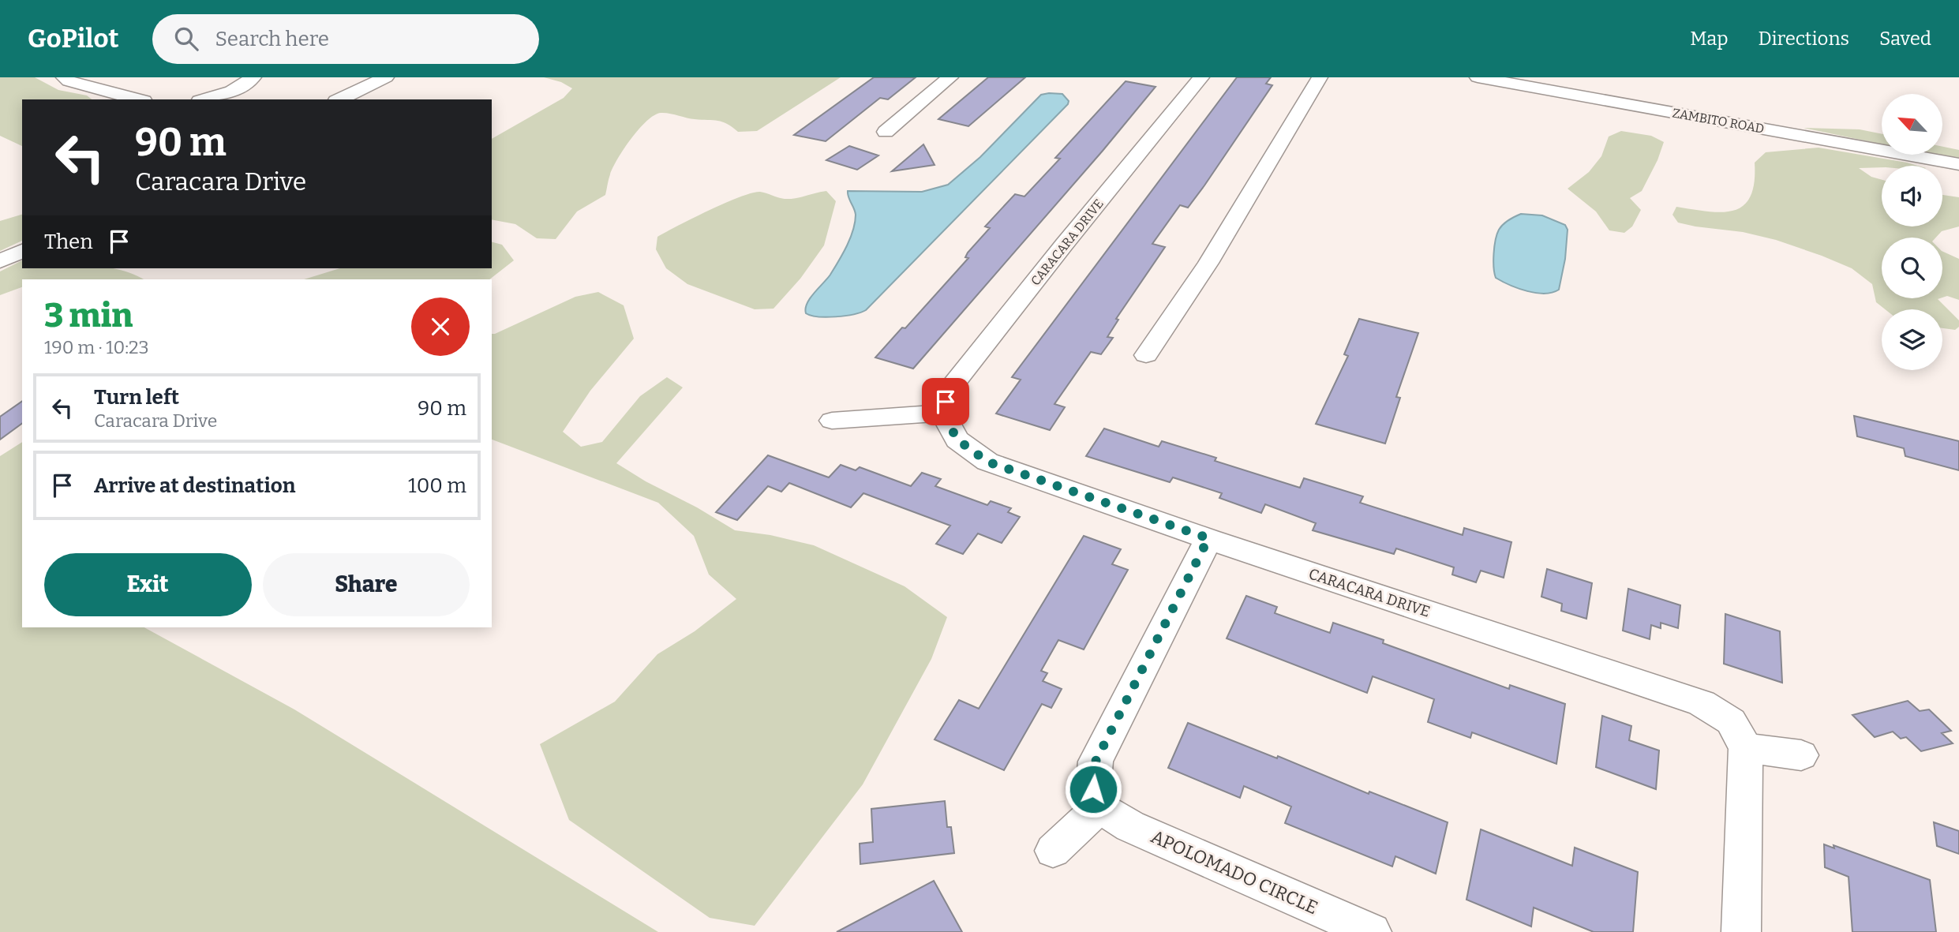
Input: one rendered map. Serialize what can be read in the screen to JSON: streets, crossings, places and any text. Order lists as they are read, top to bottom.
{
  "streets": {
    "street": ["ZAMBITO ROAD", "CARACARA DRIVE", "APOLOMADO CIRCLE"]
  },
  "north": "top left",
  "page": {
    "header": "GoPilot",
    "search": "Search here",
    "nav": ["Map", "Directions", "Saved"],
    "turn": ["90 m", "Caracara Drive"],
    "then": "Then",
    "heading": ["3 min", "190 m · 10:23"],
    "list": [
      {
        "name": "Turn left",
        "note": "Caracara Drive",
        "value": "90 m"
      },
      {
        "name": "Arrive at destination",
        "value": "100 m"
      }
    ],
    "buttons": ["Exit", "Share"]
  }
}
